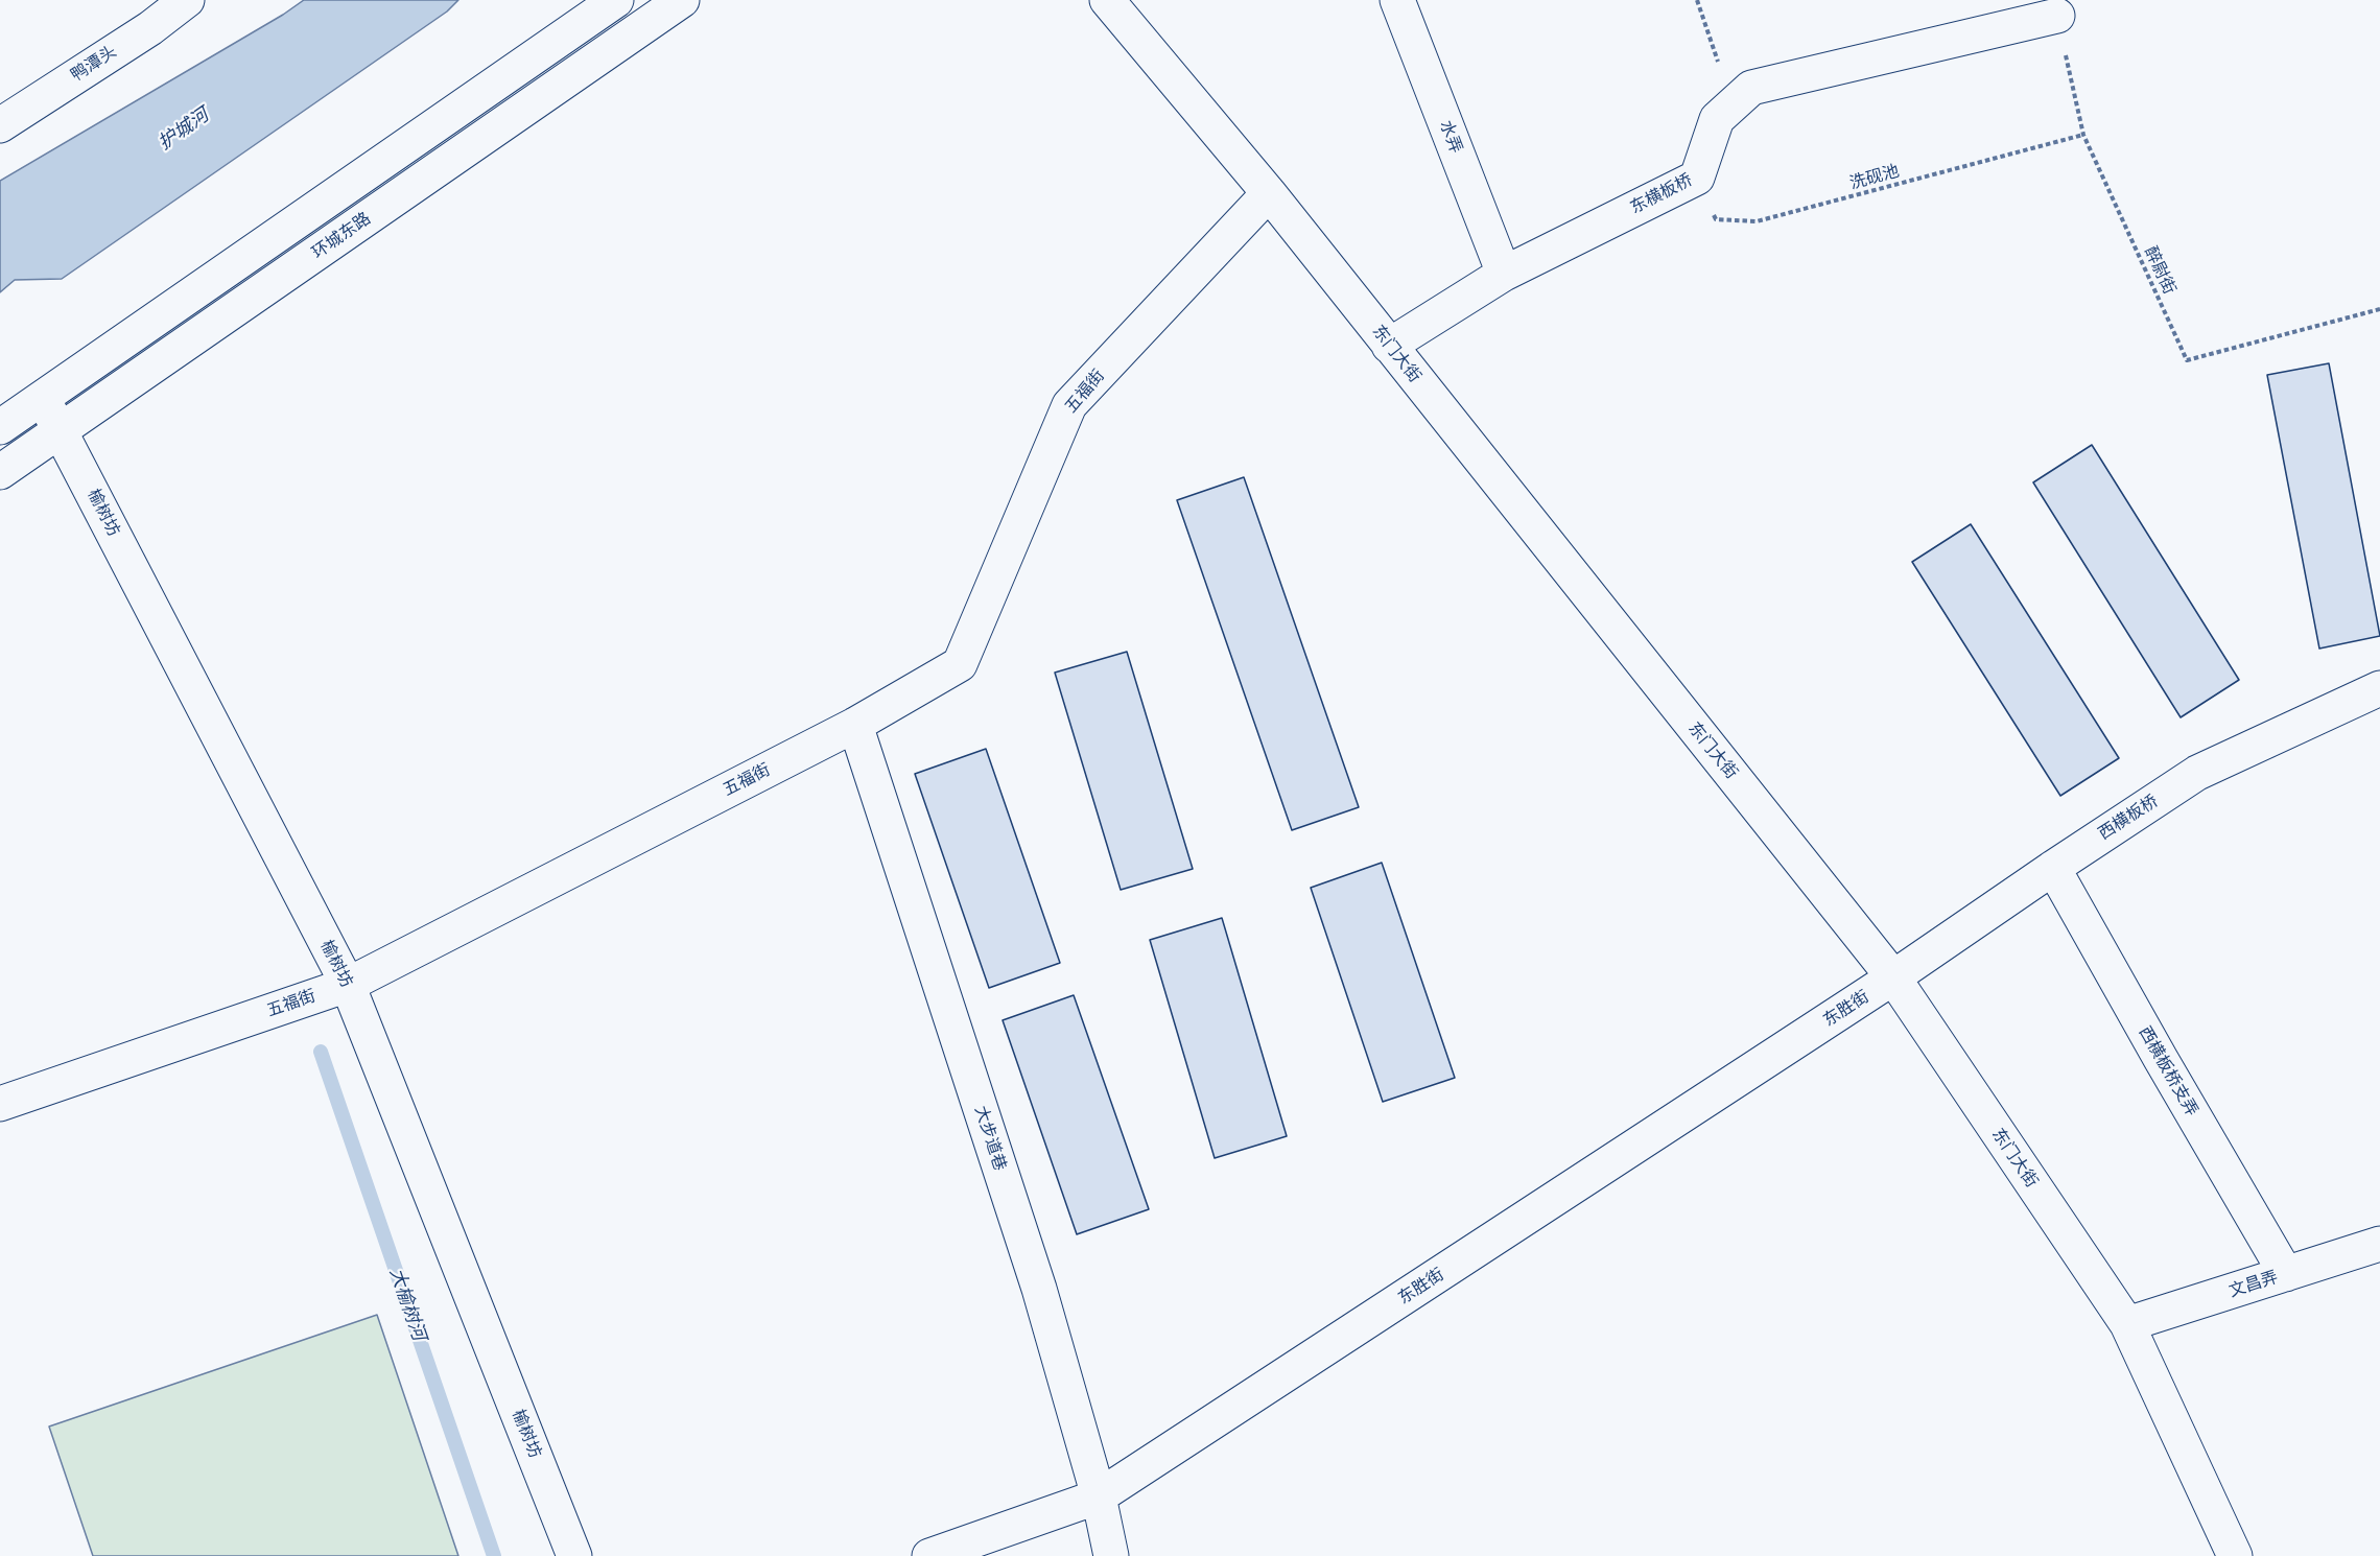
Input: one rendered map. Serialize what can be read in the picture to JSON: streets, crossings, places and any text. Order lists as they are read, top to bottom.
{
  "streets": {
    "street": [
      "鸭潭头",
      "水弄",
      "东横板桥",
      "环城东路",
      "东门大街",
      "五福街",
      "榆树坊",
      "西横板桥",
      "东胜街",
      "西横板桥支弄",
      "大步道巷",
      "文昌弄"
    ],
    "path": ["洗砚池", "醉尉街"]
  },
  "crossings": [
    ["水弄", "东横板桥"],
    ["洗砚池", "东横板桥"],
    ["洗砚池", "醉尉街"],
    ["东横板桥", "醉尉街"],
    ["东横板桥", "东门大街"],
    ["环城东路", "榆树坊"],
    ["东门大街", "五福街"],
    ["东门大街", "西横板桥"],
    ["东门大街", "东胜街"],
    ["东门大街", "文昌弄"],
    ["五福街", "榆树坊"],
    ["五福街", "大步道巷"],
    ["西横板桥", "东胜街"],
    ["西横板桥", "西横板桥支弄"],
    ["东胜街", "大步道巷"],
    ["西横板桥支弄", "文昌弄"]
  ],
  "water": ["护城河", "大榆树河"]
}
